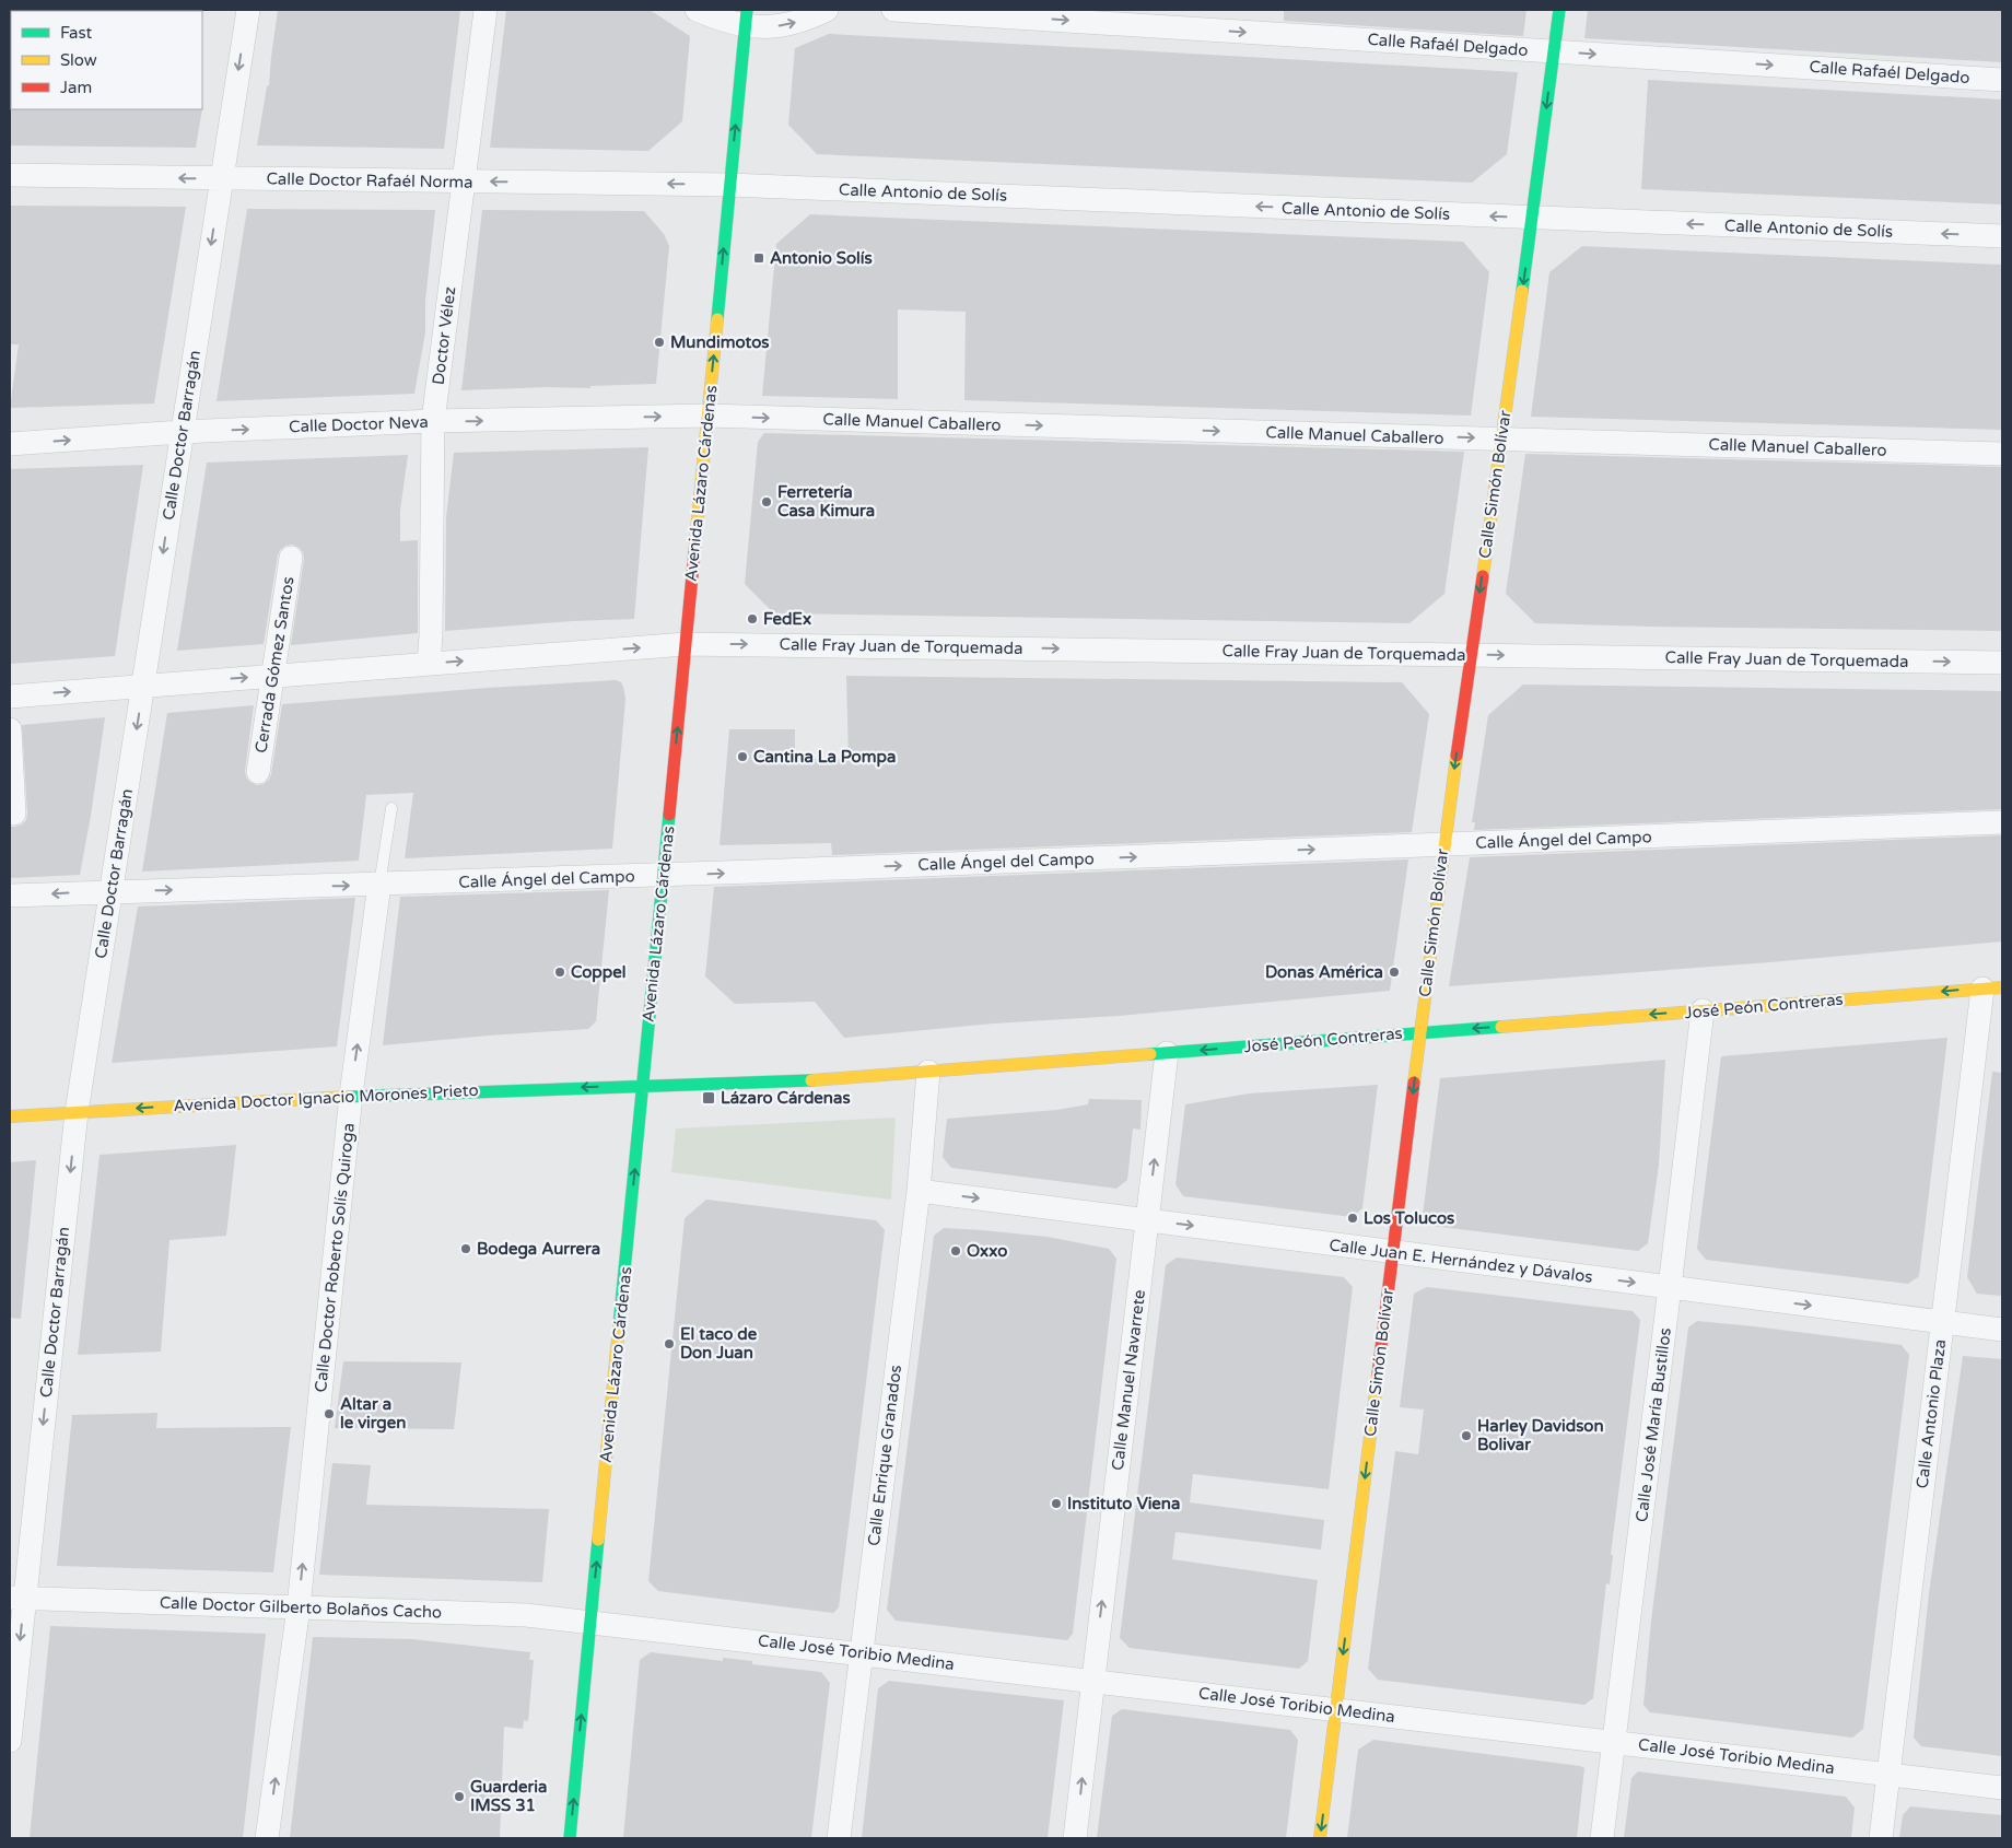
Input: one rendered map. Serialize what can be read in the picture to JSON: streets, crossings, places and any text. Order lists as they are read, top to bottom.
{
  "streets": {
    "main road": [
      "Avenida Lázaro Cárdenas",
      "Calle Simón Bolívar",
      "José Peón Contreras",
      "Avenida Doctor Ignacio Morones Prieto"
    ],
    "street": [
      "Calle Rafaél Delgado",
      "Calle Doctor Rafaél Norma",
      "Calle Antonio de Solís",
      "Doctor Vélez",
      "Calle Manuel Caballero",
      "Calle Doctor Neva",
      "Calle Doctor Barragán",
      "Calle Fray Juan de Torquemada",
      "Cerrada Gómez Santos",
      "Calle Ángel del Campo",
      "Calle Doctor Roberto Solís Quiroga",
      "Calle Juan E. Hernández y Dávalos",
      "Calle Manuel Navarrete",
      "Calle Antonio Plaza",
      "Calle José María Bustillos",
      "Calle Enrique Granados",
      "Calle Doctor Gilberto Bolaños Cacho",
      "Calle José Toribio Medina"
    ]
  },
  "crossings": [
    ["Calle Rafaél Delgado", "Calle Simón Bolívar"],
    ["Calle Doctor Rafaél Norma", "Calle Antonio de Solís"],
    ["Calle Doctor Rafaél Norma", "Doctor Vélez"],
    ["Calle Doctor Rafaél Norma", "Calle Doctor Barragán"],
    ["Calle Doctor Rafaél Norma", "Avenida Lázaro Cárdenas"],
    ["Calle Antonio de Solís", "Avenida Lázaro Cárdenas"],
    ["Calle Antonio de Solís", "Calle Simón Bolívar"],
    ["Doctor Vélez", "Calle Doctor Neva"],
    ["Doctor Vélez", "Calle Fray Juan de Torquemada"],
    ["Calle Manuel Caballero", "Calle Doctor Neva"],
    ["Calle Manuel Caballero", "Avenida Lázaro Cárdenas"],
    ["Calle Manuel Caballero", "Calle Simón Bolívar"],
    ["Calle Doctor Neva", "Calle Doctor Barragán"],
    ["Calle Doctor Neva", "Avenida Lázaro Cárdenas"],
    ["Calle Doctor Barragán", "Calle Fray Juan de Torquemada"],
    ["Calle Doctor Barragán", "Calle Ángel del Campo"],
    ["Calle Doctor Barragán", "Avenida Doctor Ignacio Morones Prieto"],
    ["Calle Doctor Barragán", "Calle Doctor Gilberto Bolaños Cacho"],
    ["Avenida Lázaro Cárdenas", "Calle Fray Juan de Torquemada"],
    ["Avenida Lázaro Cárdenas", "Calle Ángel del Campo"],
    ["Avenida Lázaro Cárdenas", "José Peón Contreras"],
    ["Avenida Lázaro Cárdenas", "Avenida Doctor Ignacio Morones Prieto"],
    ["Avenida Lázaro Cárdenas", "Calle Doctor Gilberto Bolaños Cacho"],
    ["Avenida Lázaro Cárdenas", "Calle José Toribio Medina"],
    ["Calle Simón Bolívar", "Calle Fray Juan de Torquemada"],
    ["Calle Simón Bolívar", "Calle Ángel del Campo"],
    ["Calle Simón Bolívar", "José Peón Contreras"],
    ["Calle Simón Bolívar", "Calle Juan E. Hernández y Dávalos"],
    ["Calle Simón Bolívar", "Calle José Toribio Medina"],
    ["Calle Fray Juan de Torquemada", "Cerrada Gómez Santos"],
    ["Calle Ángel del Campo", "Calle Doctor Roberto Solís Quiroga"],
    ["José Peón Contreras", "Avenida Doctor Ignacio Morones Prieto"],
    ["José Peón Contreras", "Calle Manuel Navarrete"],
    ["José Peón Contreras", "Calle Antonio Plaza"],
    ["José Peón Contreras", "Calle José María Bustillos"],
    ["José Peón Contreras", "Calle Enrique Granados"],
    ["Avenida Doctor Ignacio Morones Prieto", "Calle Doctor Roberto Solís Quiroga"],
    ["Calle Doctor Roberto Solís Quiroga", "Calle Doctor Gilberto Bolaños Cacho"],
    ["Calle Juan E. Hernández y Dávalos", "Calle Manuel Navarrete"],
    ["Calle Juan E. Hernández y Dávalos", "Calle Antonio Plaza"],
    ["Calle Juan E. Hernández y Dávalos", "Calle José María Bustillos"],
    ["Calle Juan E. Hernández y Dávalos", "Calle Enrique Granados"],
    ["Calle Manuel Navarrete", "Calle José Toribio Medina"],
    ["Calle Antonio Plaza", "Calle José Toribio Medina"],
    ["Calle José María Bustillos", "Calle José Toribio Medina"],
    ["Calle Enrique Granados", "Calle José Toribio Medina"],
    ["Calle Doctor Gilberto Bolaños Cacho", "Calle José Toribio Medina"]
  ],
  "one_way": [
    "Calle Rafaél Delgado",
    "Calle Doctor Rafaél Norma",
    "Calle Antonio de Solís",
    "Calle Manuel Caballero",
    "Calle Doctor Neva",
    "Calle Doctor Barragán",
    "Avenida Lázaro Cárdenas",
    "Calle Simón Bolívar",
    "Calle Fray Juan de Torquemada",
    "Calle Ángel del Campo",
    "José Peón Contreras",
    "Avenida Doctor Ignacio Morones Prieto",
    "Calle Doctor Roberto Solís Quiroga",
    "Calle Juan E. Hernández y Dávalos",
    "Calle Manuel Navarrete"
  ],
  "places": {
    "transit": ["Antonio Solís", "Lázaro Cárdenas"],
    "other": [
      "Mundimotos",
      "Ferretería Casa Kimura",
      "FedEx",
      "Cantina La Pompa",
      "Coppel",
      "Donas América",
      "Los Tolucos",
      "Bodega Aurrera",
      "Oxxo",
      "El taco de Don Juan",
      "Altar a le virgen",
      "Harley Davidson Bolivar",
      "Instituto Viena",
      "Guarderia IMSS 31"
    ]
  },
  "legend": ["Fast", "Slow", "Jam"]
}
